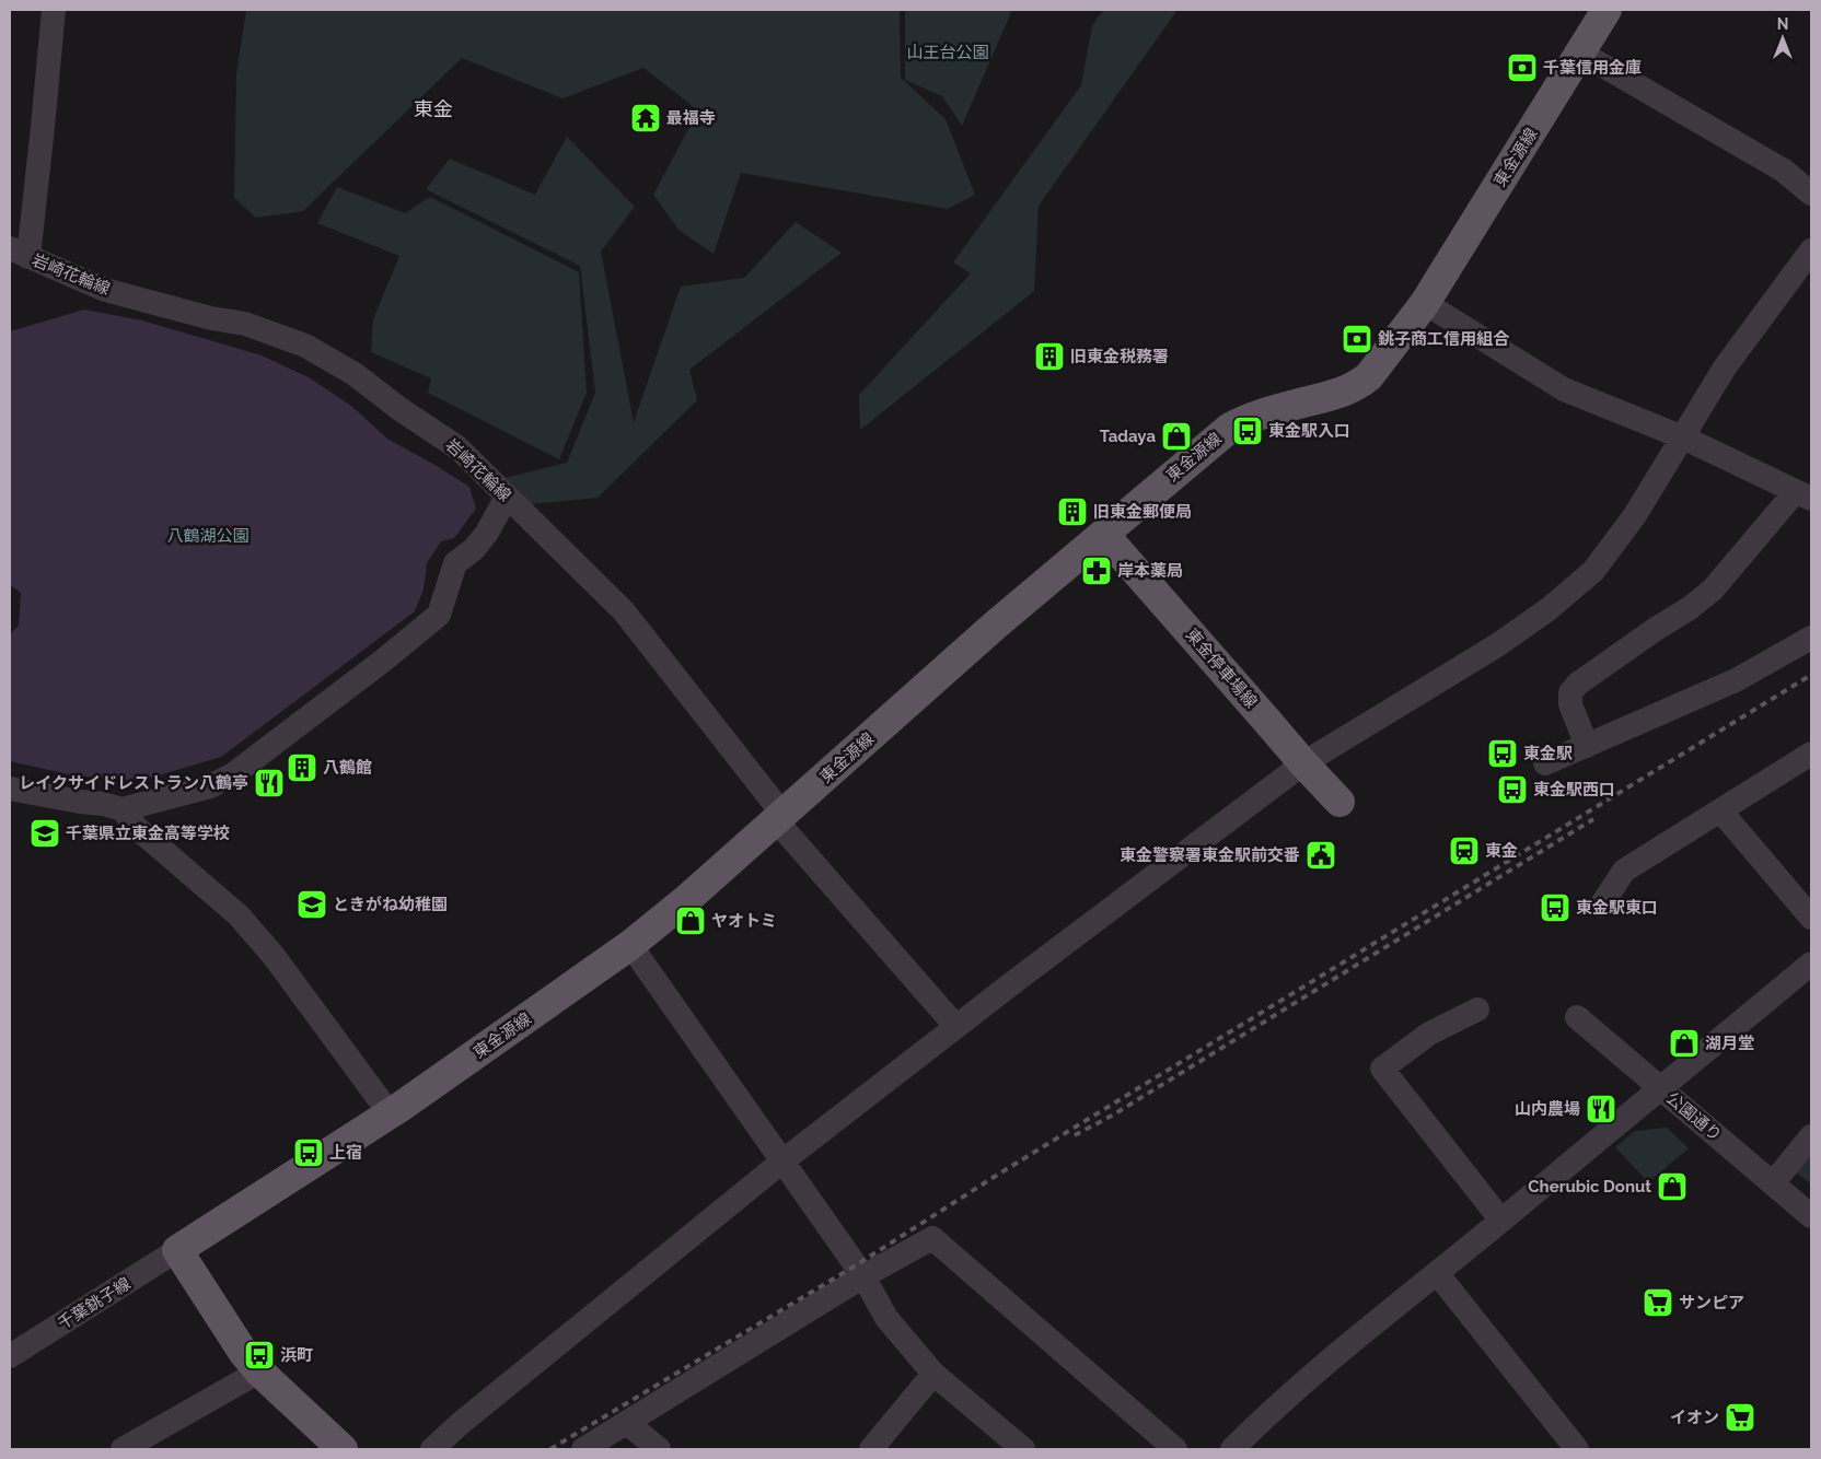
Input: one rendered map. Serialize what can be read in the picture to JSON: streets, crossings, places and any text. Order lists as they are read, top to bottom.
{
  "streets": {
    "main road": ["東金源線", "東金停車場線"],
    "street": ["岩崎花輪線", "公園通り", "千葉銚子線"]
  },
  "crossings": [
    ["東金源線", "岩崎花輪線"],
    ["東金源線", "東金停車場線"],
    ["東金源線", "千葉銚子線"]
  ],
  "districts": ["東金"],
  "parks": ["山王台公園", "八鶴湖公園"],
  "places": {
    "bank": ["千葉信用金庫", "銚子商工信用組合"],
    "temple": ["最福寺"],
    "building": ["旧東金税務署", "旧東金郵便局", "八鶴館"],
    "bus stop": [
      "東金駅入口",
      "東金駅",
      "東金駅西口",
      "東金駅東口",
      "上宿",
      "浜町"
    ],
    "shop": [
      "Tadaya",
      "ヤオトミ",
      "湖月堂",
      "Cherubic Donut"
    ],
    "pharmacy": ["岸本薬局"],
    "restaurant": ["レイクサイドレストラン八鶴亭", "山内農場"],
    "school or university": ["千葉県立東金高等学校", "ときがね幼稚園"],
    "station": ["東金"],
    "public building": ["東金警察署東金駅前交番"],
    "supermarket": ["サンピア", "イオン"]
  },
  "north": "top"
}
